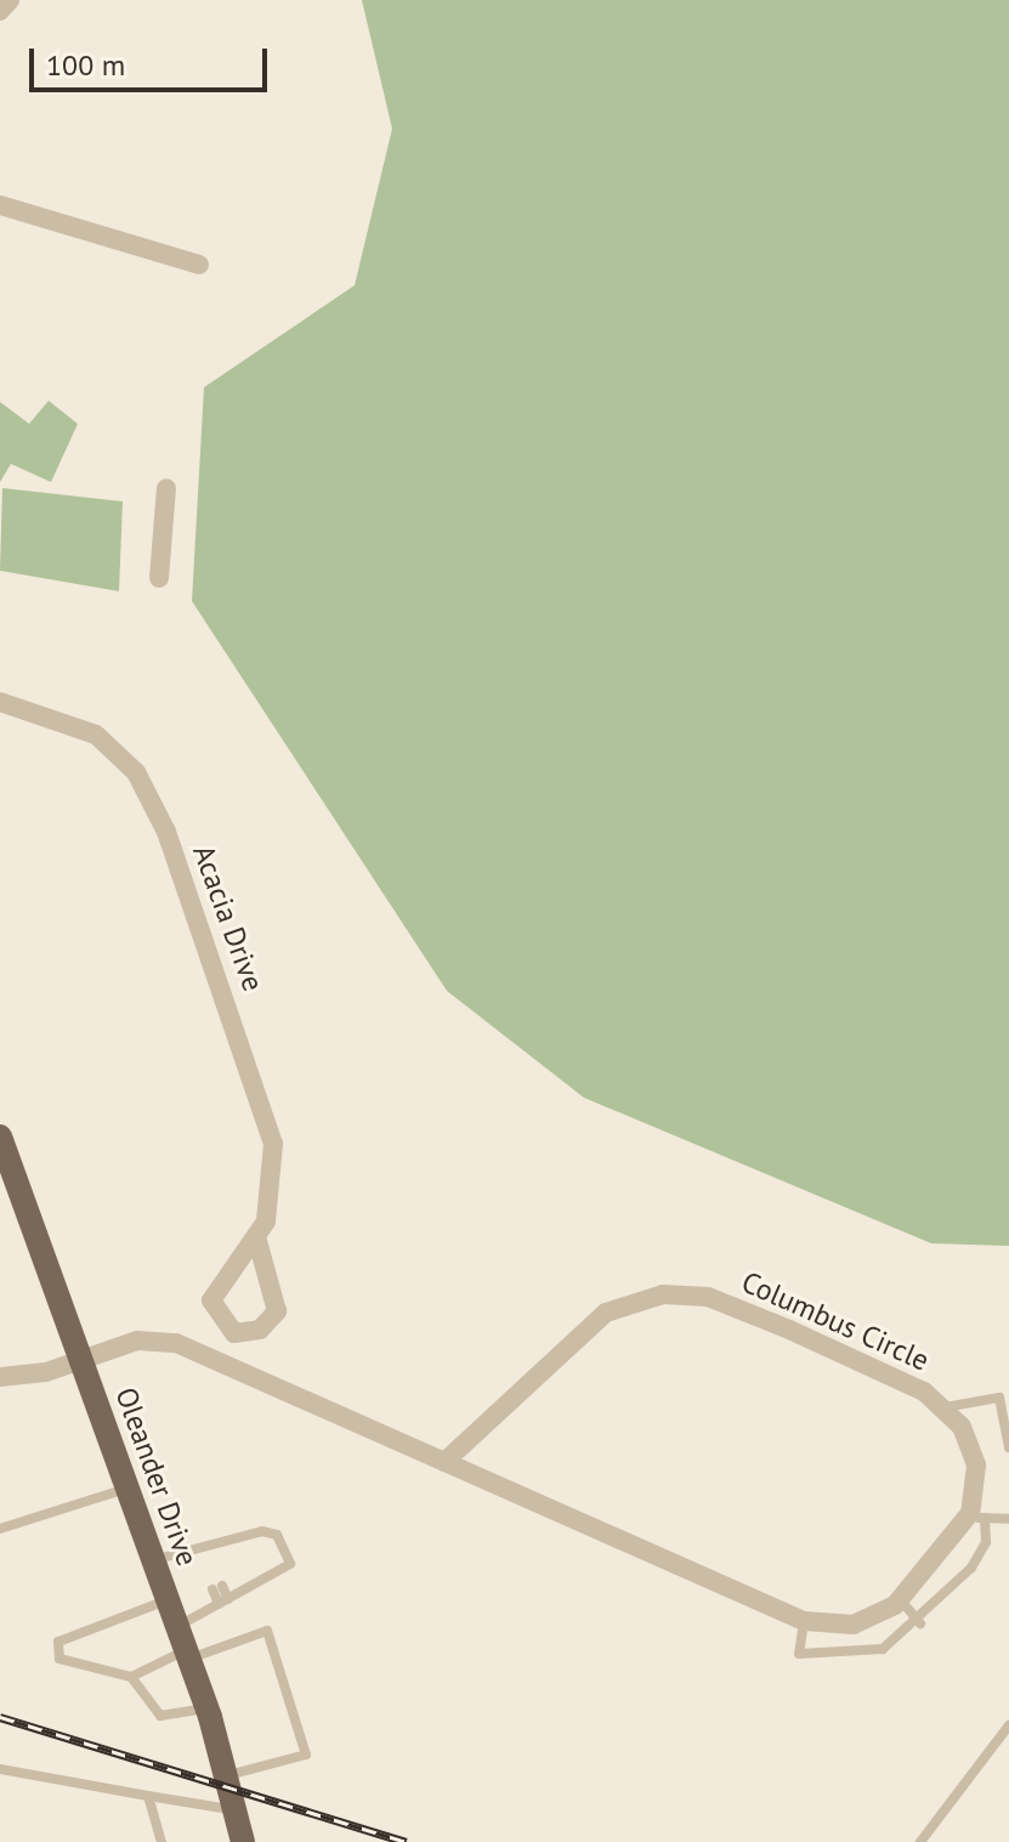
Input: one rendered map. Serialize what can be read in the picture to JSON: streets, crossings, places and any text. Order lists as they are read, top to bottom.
{
  "streets": {
    "main road": ["Oleander Drive"],
    "street": ["Acacia Drive", "Columbus Circle"]
  },
  "crossings": [
    ["Columbus Circle", "Oleander Drive"]
  ],
  "scale_bar": "100 m"
}
